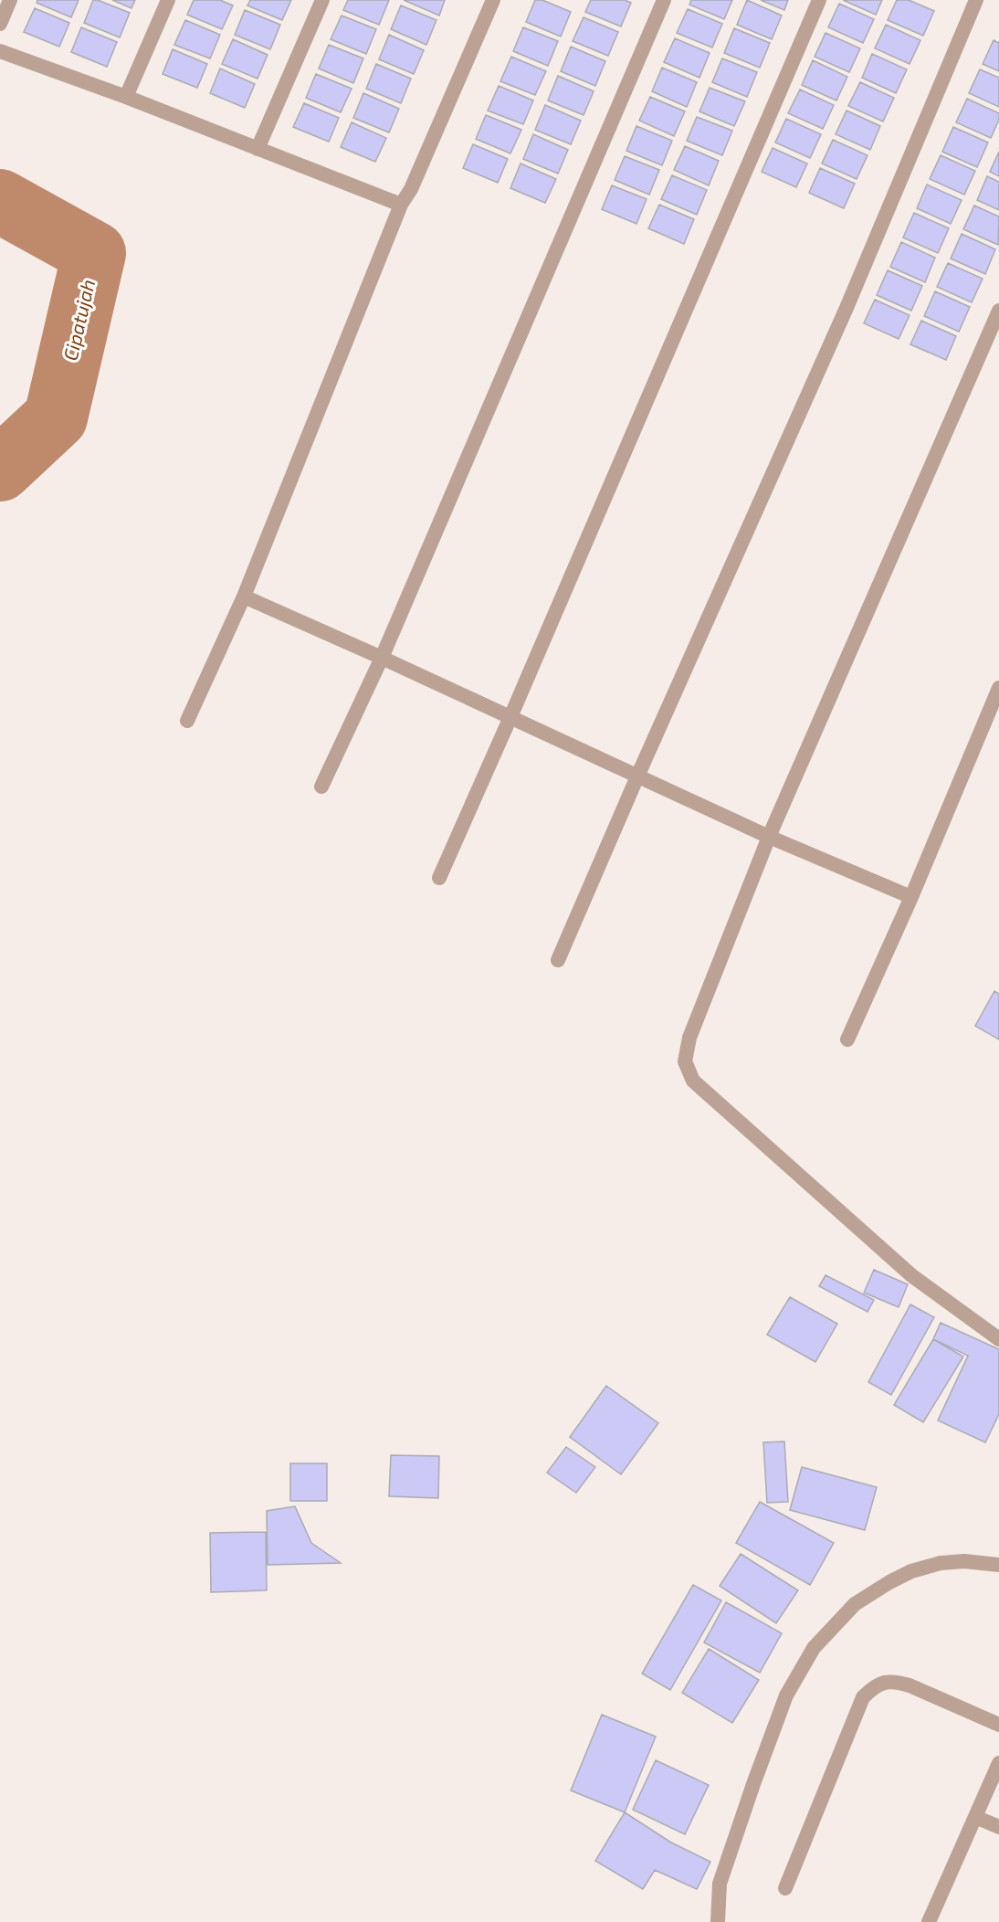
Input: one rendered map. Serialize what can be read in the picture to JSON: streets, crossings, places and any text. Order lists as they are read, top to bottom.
{
  "water": ["Cipatujah"]
}
